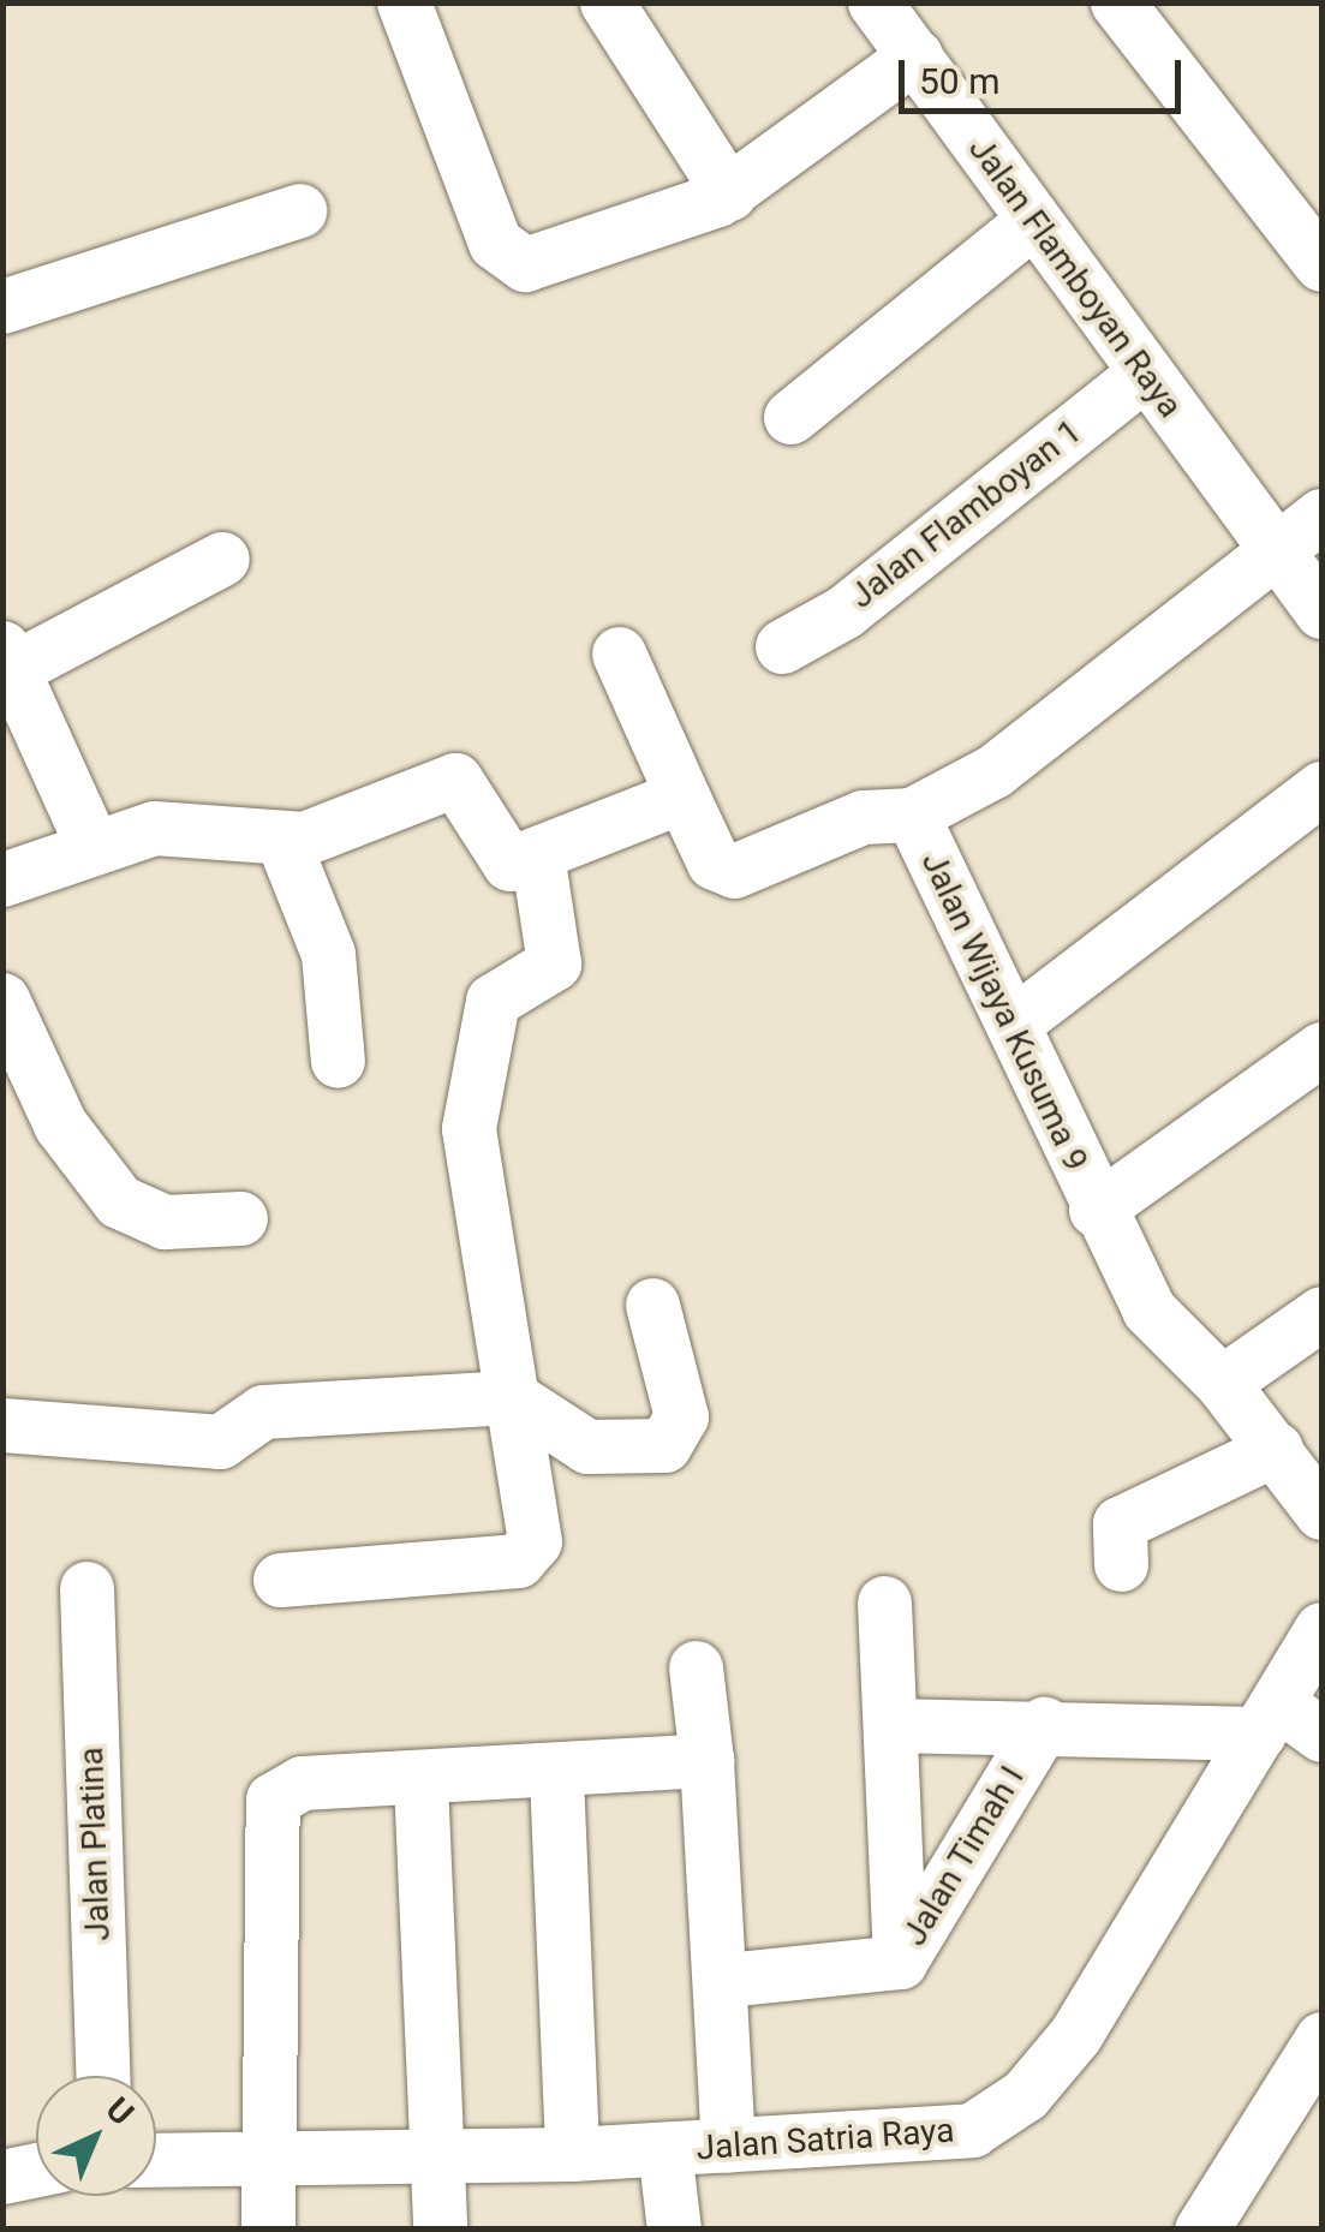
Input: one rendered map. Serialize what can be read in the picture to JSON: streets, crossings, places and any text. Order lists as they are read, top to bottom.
{
  "streets": {
    "street": [
      "Jalan Flamboyan Raya",
      "Jalan Flamboyan 1",
      "Jalan Wijaya Kusuma 9",
      "Jalan Platina",
      "Jalan Timah I",
      "Jalan Satria Raya"
    ]
  },
  "crossings": [
    ["Jalan Flamboyan Raya", "Jalan Flamboyan 1"]
  ],
  "scale_bar": "50 m",
  "north": "top right"
}
